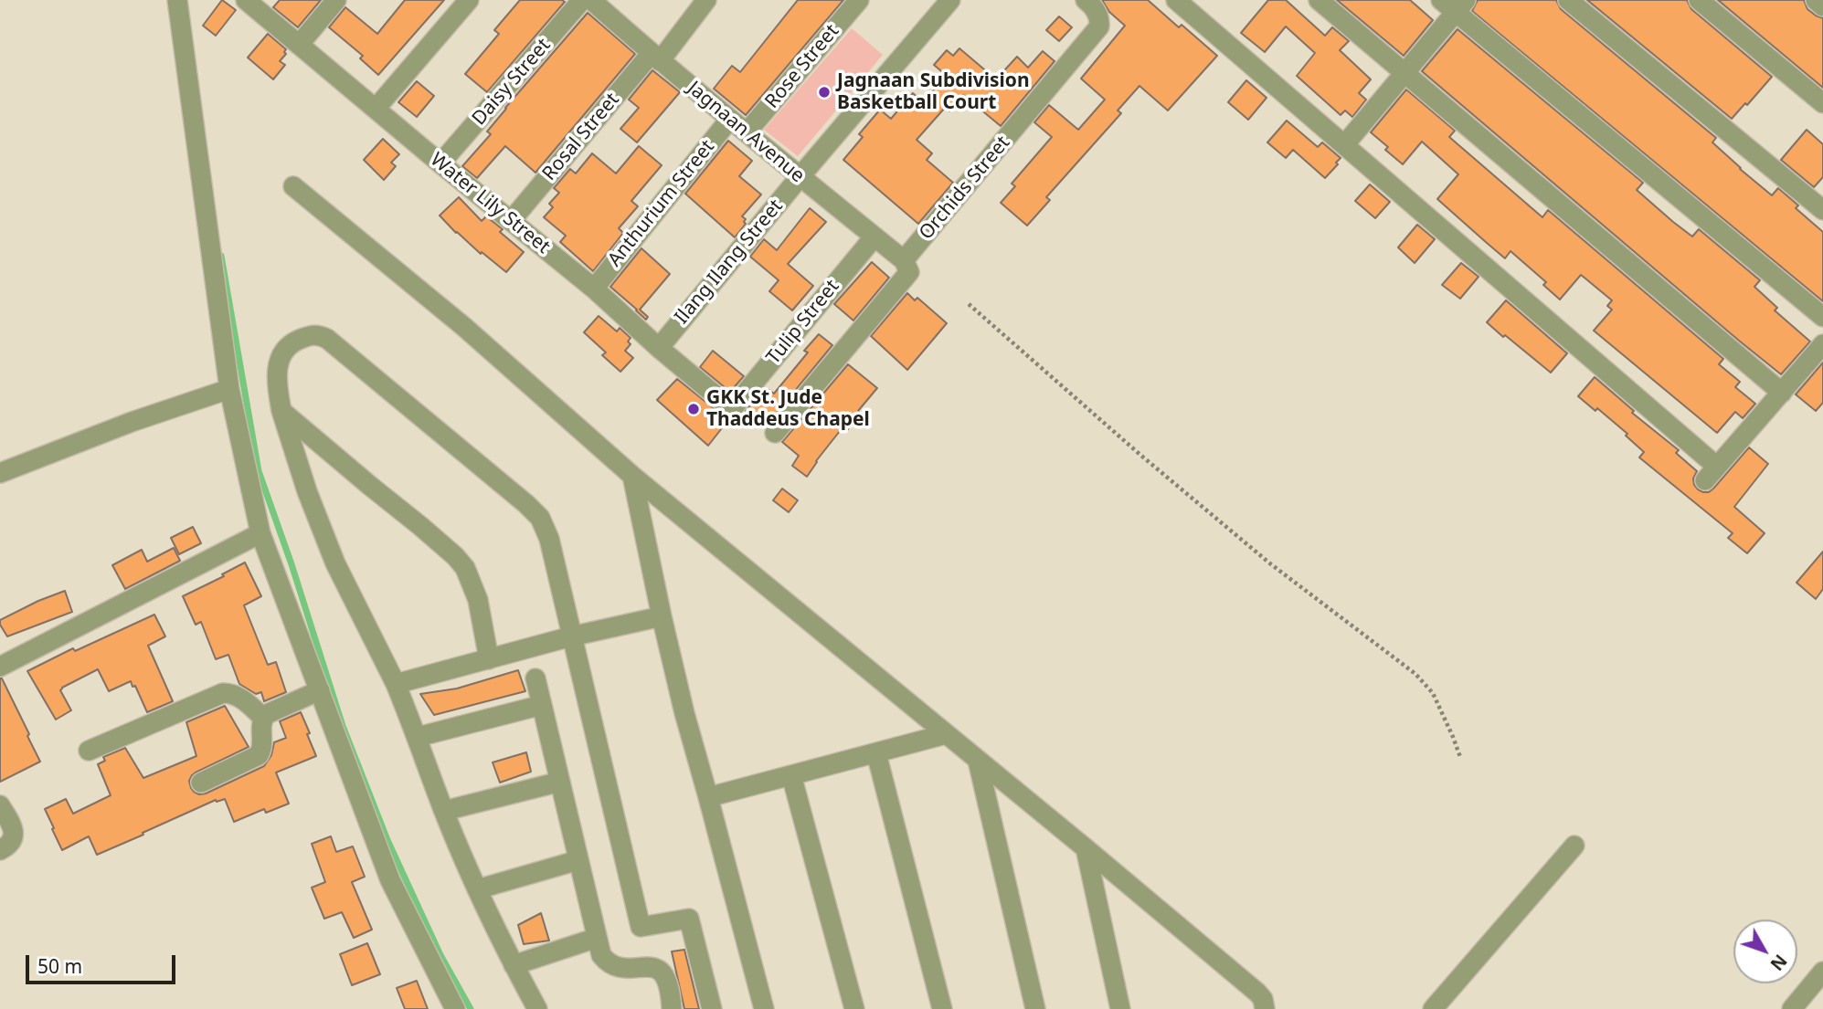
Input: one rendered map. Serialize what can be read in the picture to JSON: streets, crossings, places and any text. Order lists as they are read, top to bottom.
{
  "streets": {
    "street": [
      "Rose Street",
      "Daisy Street",
      "Jagnaan Avenue",
      "Rosal Street",
      "Orchids Street",
      "Water Lily Street",
      "Anthurium Street",
      "Ilang Ilang Street",
      "Tulip Street"
    ]
  },
  "crossings": [
    ["Rose Street", "Jagnaan Avenue"],
    ["Daisy Street", "Water Lily Street"],
    ["Jagnaan Avenue", "Rosal Street"],
    ["Jagnaan Avenue", "Orchids Street"],
    ["Jagnaan Avenue", "Anthurium Street"],
    ["Jagnaan Avenue", "Ilang Ilang Street"],
    ["Jagnaan Avenue", "Tulip Street"],
    ["Rosal Street", "Water Lily Street"],
    ["Water Lily Street", "Anthurium Street"],
    ["Water Lily Street", "Ilang Ilang Street"],
    ["Water Lily Street", "Tulip Street"]
  ],
  "places": ["Jagnaan Subdivision Basketball Court", "GKK St. Jude Thaddeus Chapel"],
  "scale_bar": "50 m",
  "north": "bottom right"
}
